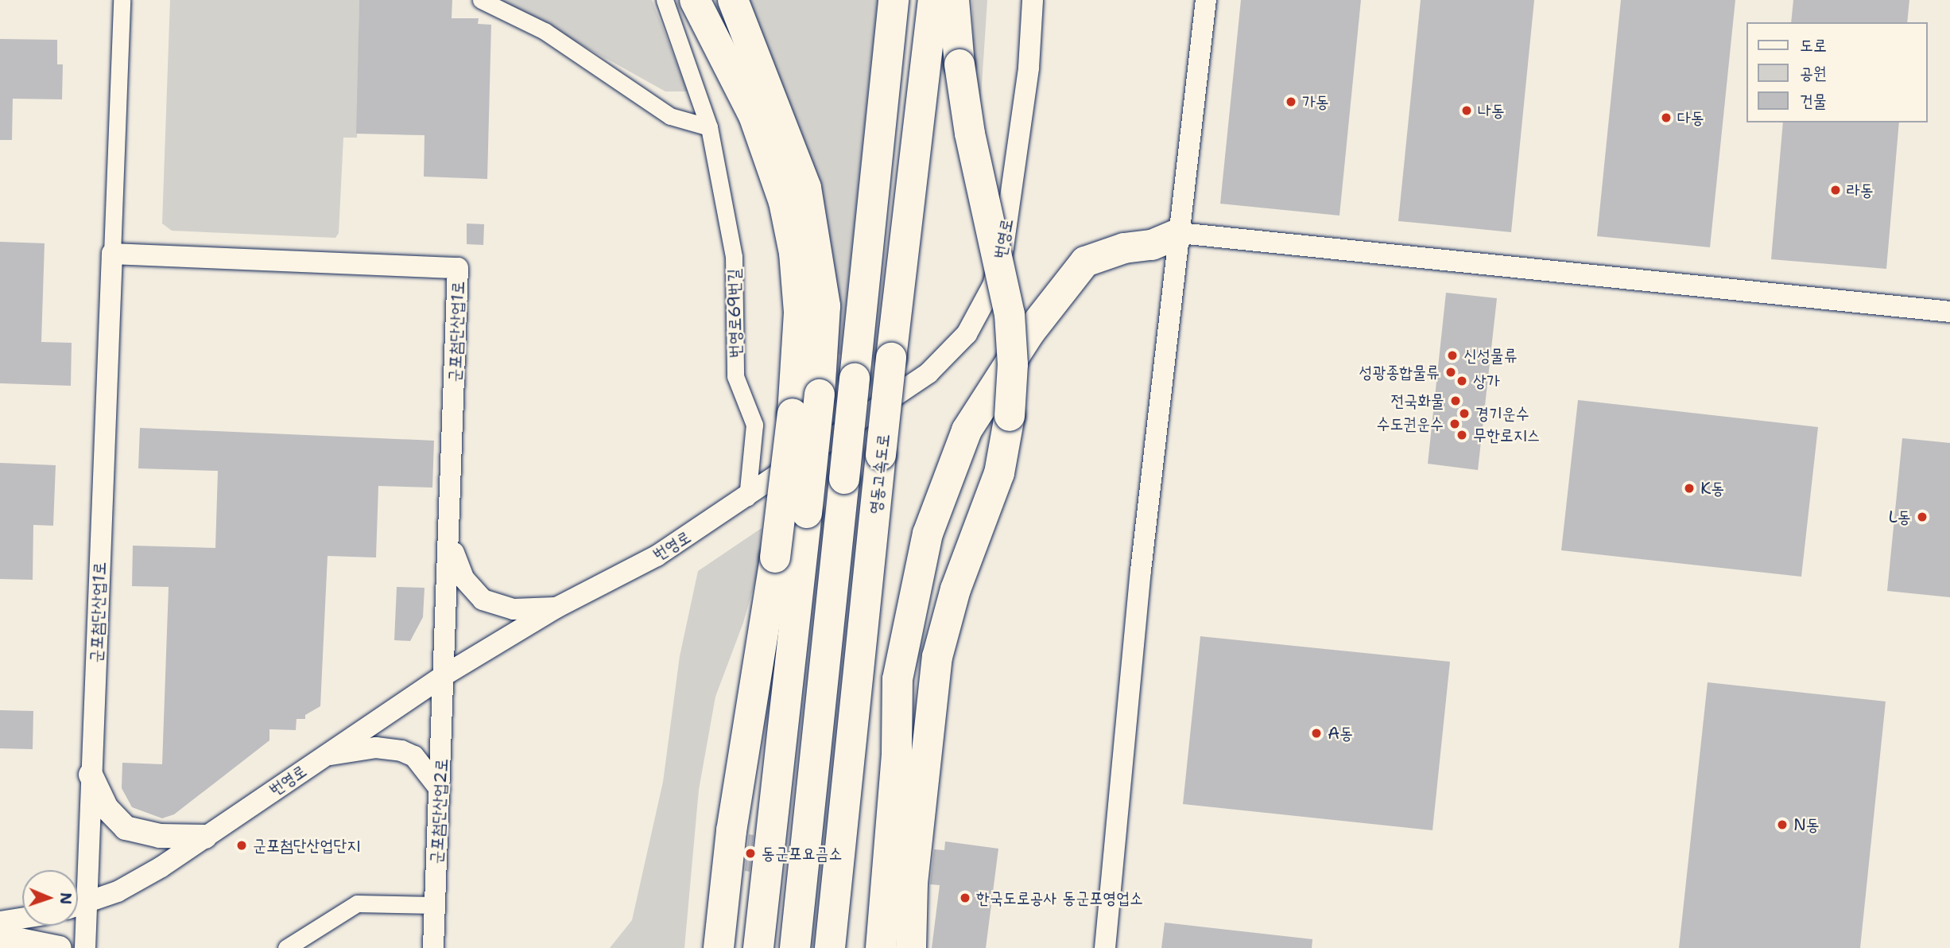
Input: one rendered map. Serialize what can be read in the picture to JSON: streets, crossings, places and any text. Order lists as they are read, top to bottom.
{
  "streets": {
    "highway": ["영동고속도로"],
    "street": [
      "번영로",
      "번영로69번길",
      "군포첨단산업1로",
      "군포첨단산업2로"
    ]
  },
  "crossings": [
    ["번영로", "번영로69번길"],
    ["번영로", "군포첨단산업1로"],
    ["번영로", "군포첨단산업2로"],
    ["군포첨단산업1로", "군포첨단산업2로"]
  ],
  "places": [
    "가동",
    "나동",
    "다동",
    "라동",
    "신성물류",
    "성광종합물류",
    "상가",
    "전국화물",
    "경기운수",
    "수도권운수",
    "무한로지스",
    "K동",
    "L동",
    "A동",
    "N동",
    "군포첨단산업단지",
    "동군포요금소",
    "한국도로공사 동군포영업소"
  ],
  "legend": ["도로", "공원", "건물"],
  "north": "right"
}
